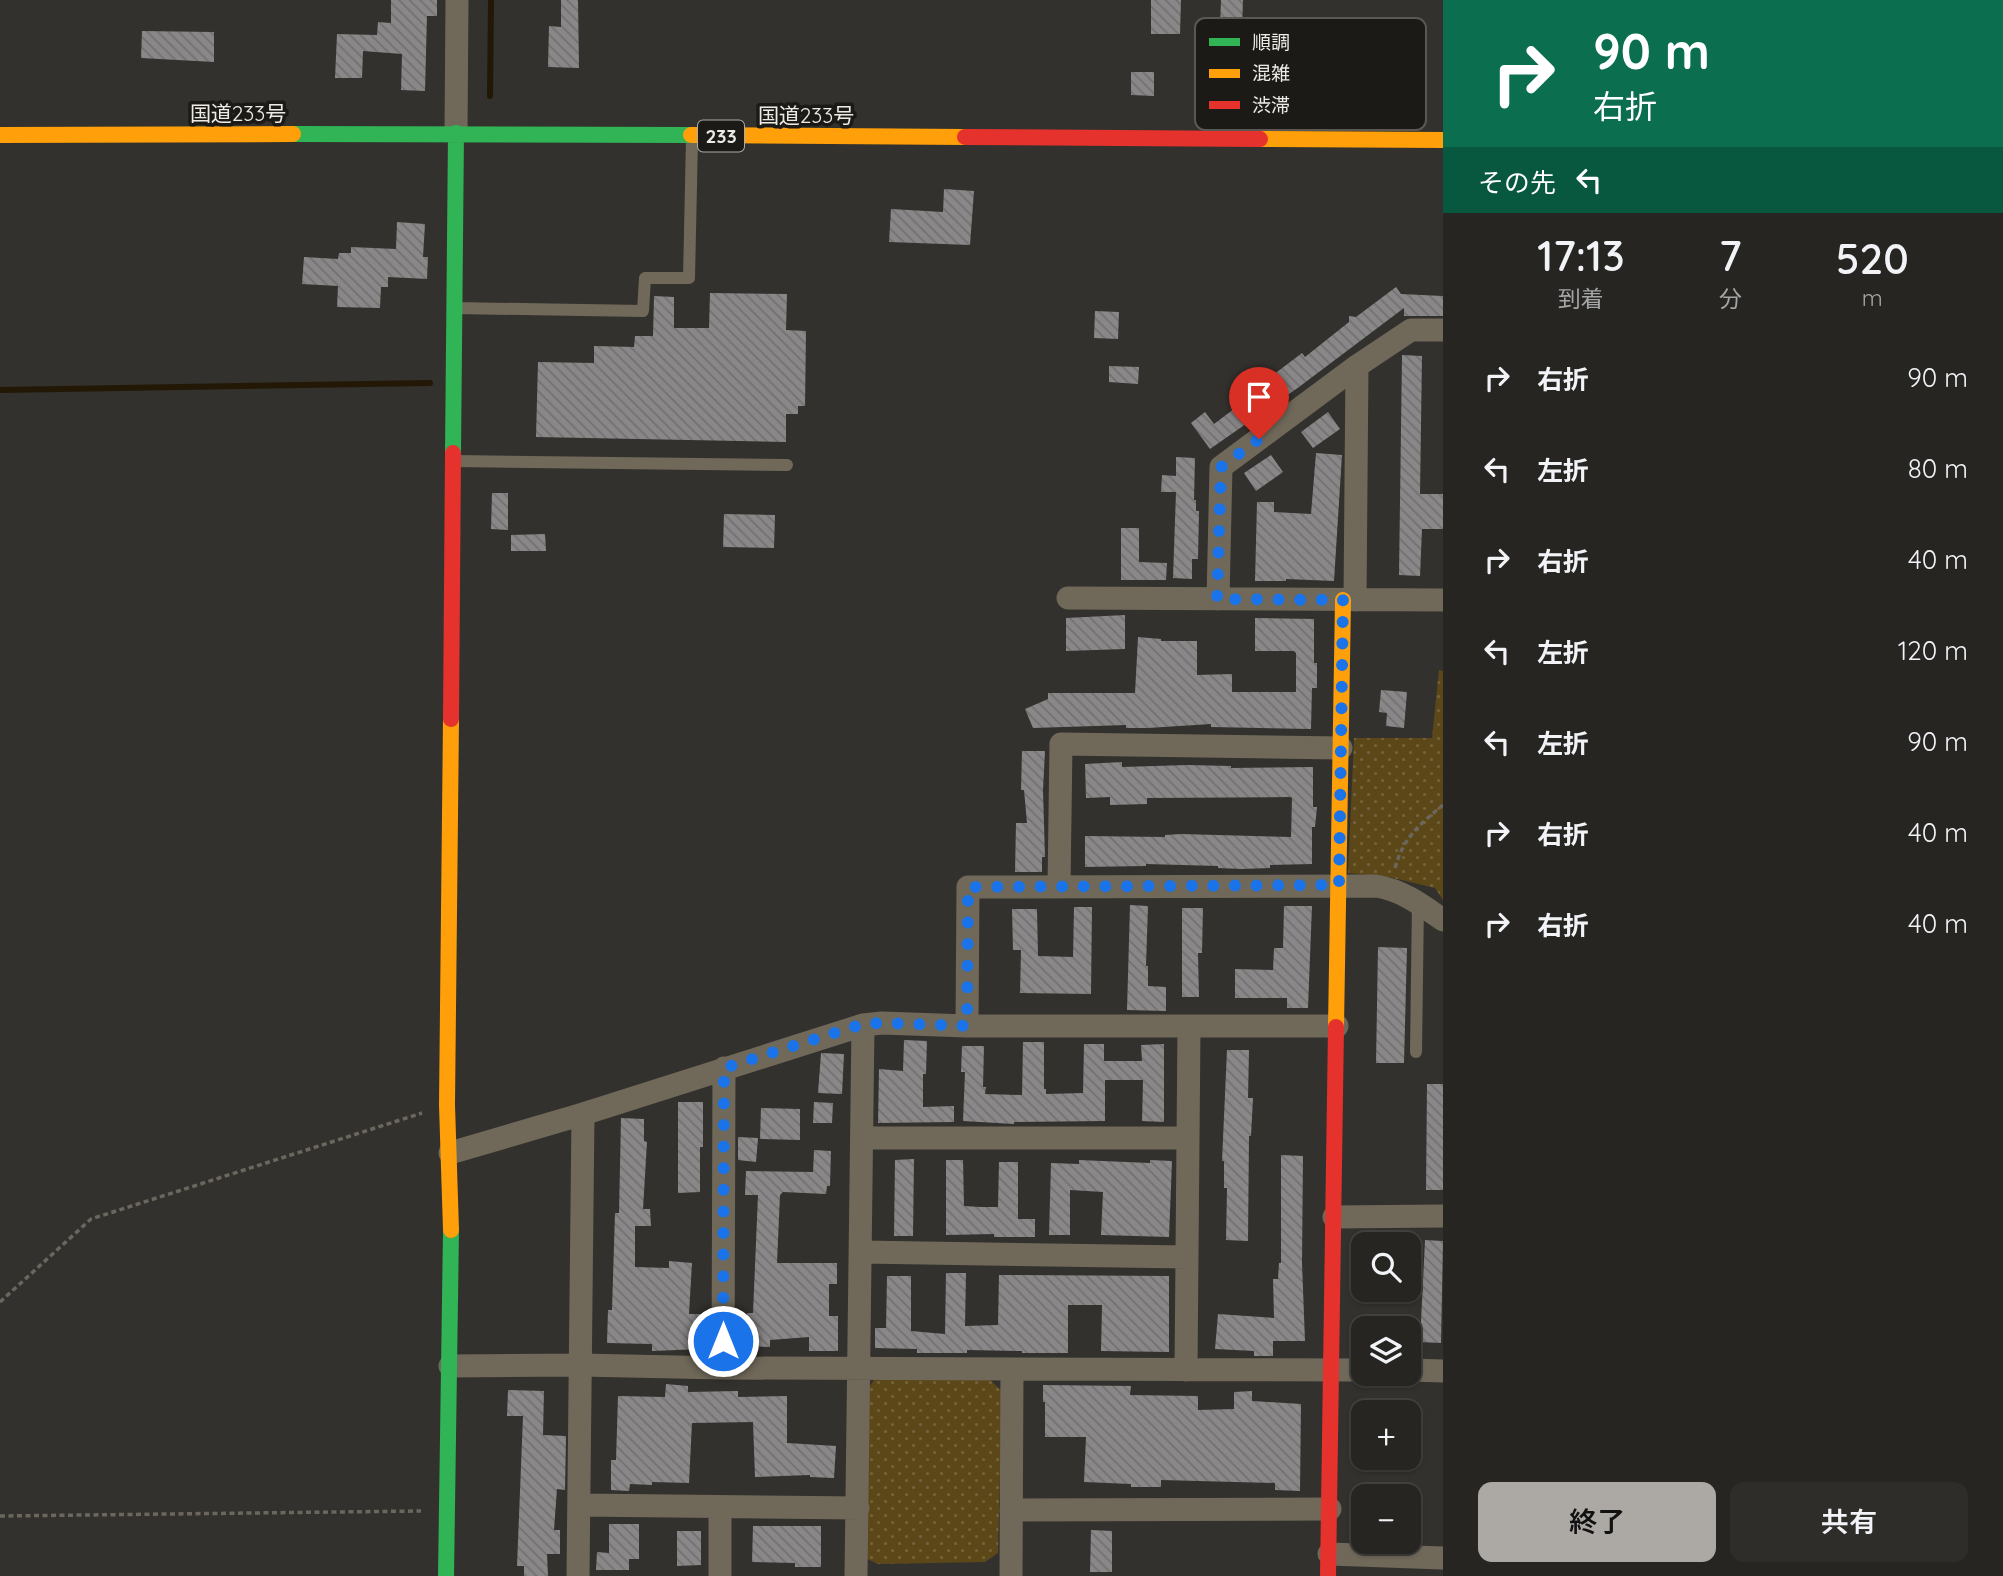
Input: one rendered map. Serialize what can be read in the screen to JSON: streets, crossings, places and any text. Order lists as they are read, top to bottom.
{
  "streets": {
    "main road": ["国道233号", "233"]
  },
  "legend": ["順調", "混雑", "渋滞"],
  "page": {
    "turn": ["90 m", "右折"],
    "then": "その先",
    "eta": [
      "17:13",
      "到着",
      "7",
      "分",
      "520",
      "m"
    ],
    "list": [
      {
        "name": "右折",
        "value": "90 m"
      },
      {
        "name": "左折",
        "value": "80 m"
      },
      {
        "name": "右折",
        "value": "40 m"
      },
      {
        "name": "左折",
        "value": "120 m"
      },
      {
        "name": "左折",
        "value": "90 m"
      },
      {
        "name": "右折",
        "value": "40 m"
      },
      {
        "name": "右折",
        "value": "40 m"
      }
    ],
    "map_buttons": ["+", "−"],
    "buttons": ["終了", "共有"]
  }
}
